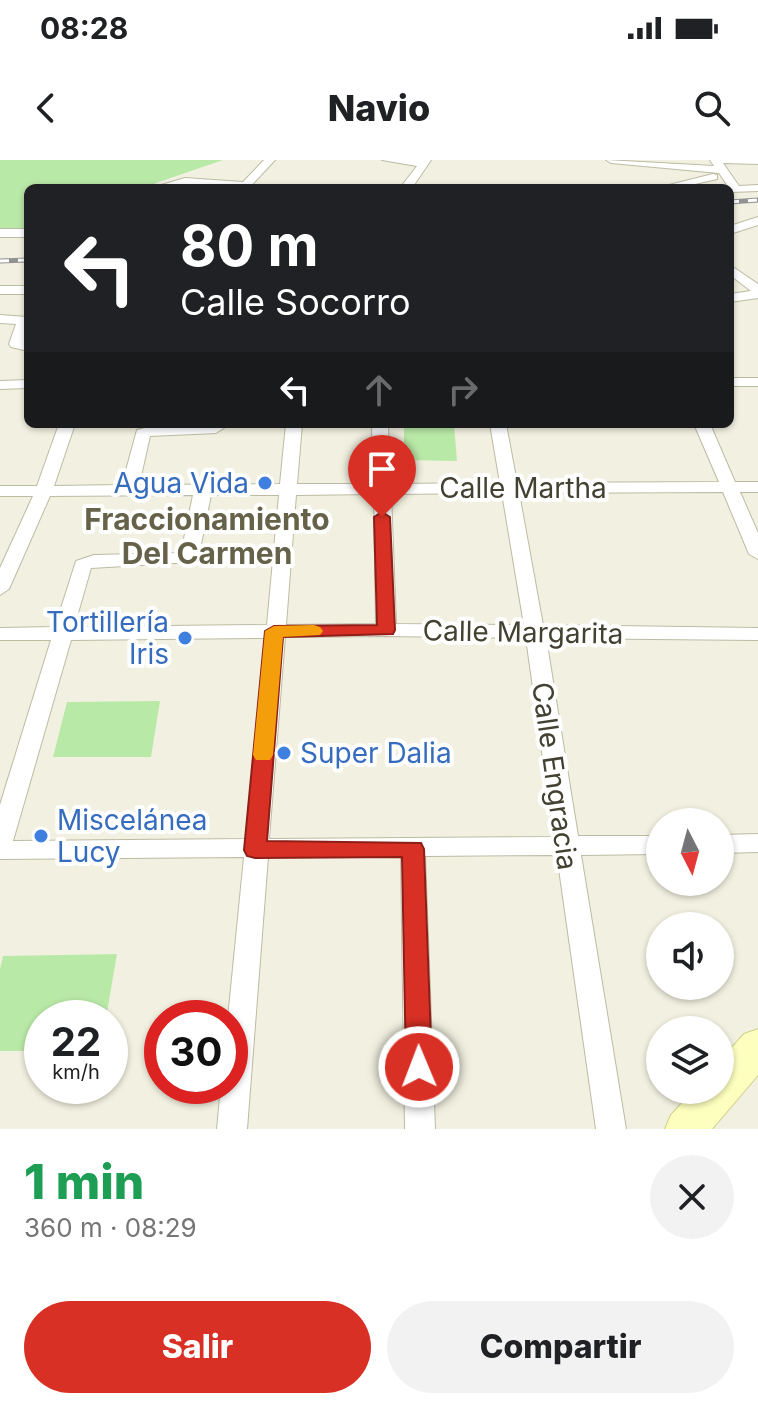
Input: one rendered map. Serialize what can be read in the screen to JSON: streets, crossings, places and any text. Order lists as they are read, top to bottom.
{
  "streets": {
    "street": ["Calle Martha", "Calle Margarita", "Calle Engracia"]
  },
  "crossings": [
    ["Calle Martha", "Calle Engracia"],
    ["Calle Margarita", "Calle Engracia"]
  ],
  "districts": ["Fraccionamiento Del Carmen"],
  "places": [
    "Agua Vida",
    "Tortillería Iris",
    "Super Dalia",
    "Miscelánea Lucy"
  ],
  "north": "bottom",
  "page": {
    "status": "08:28",
    "header": "Navio",
    "turn": ["80 m", "Calle Socorro"],
    "speed": "22 km/h",
    "limit": "30",
    "heading": ["1 min", "360 m · 08:29"],
    "buttons": ["Salir", "Compartir"]
  }
}
